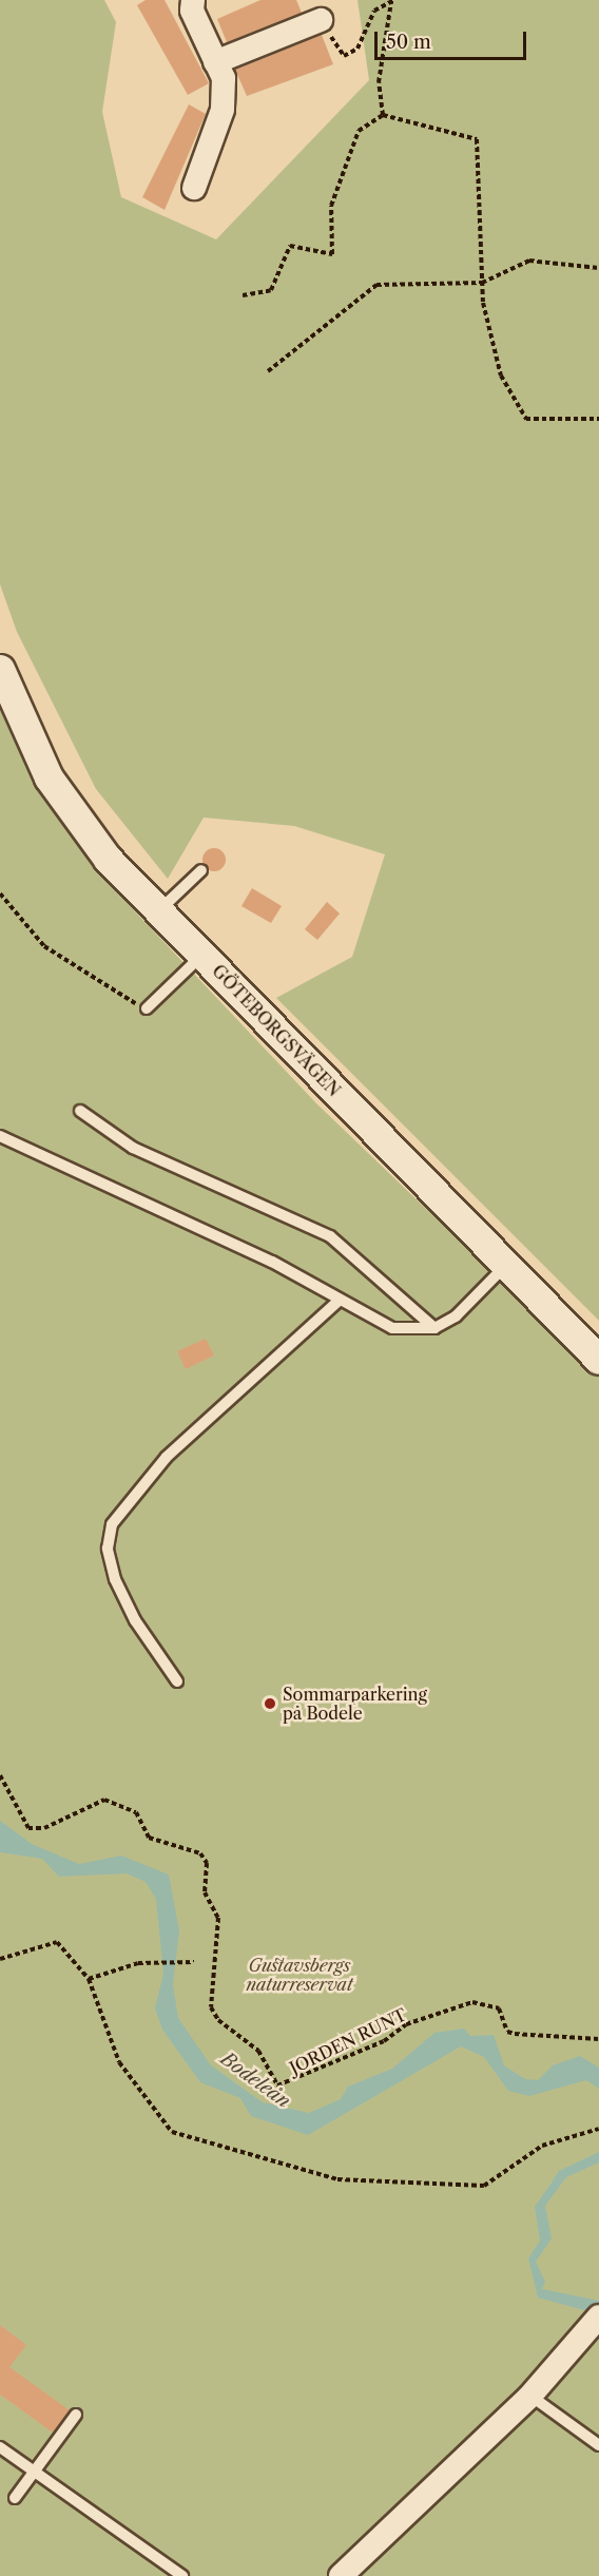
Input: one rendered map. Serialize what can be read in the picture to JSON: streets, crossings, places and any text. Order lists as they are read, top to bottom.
{
  "streets": {
    "street": ["GÖTEBORGSVÄGEN"],
    "path": ["JORDEN RUNT"]
  },
  "water": ["Bodeleån"],
  "parks": ["Gustavsbergs naturreservat"],
  "places": ["Sommarparkering på Bodele"],
  "scale_bar": "50 m"
}
